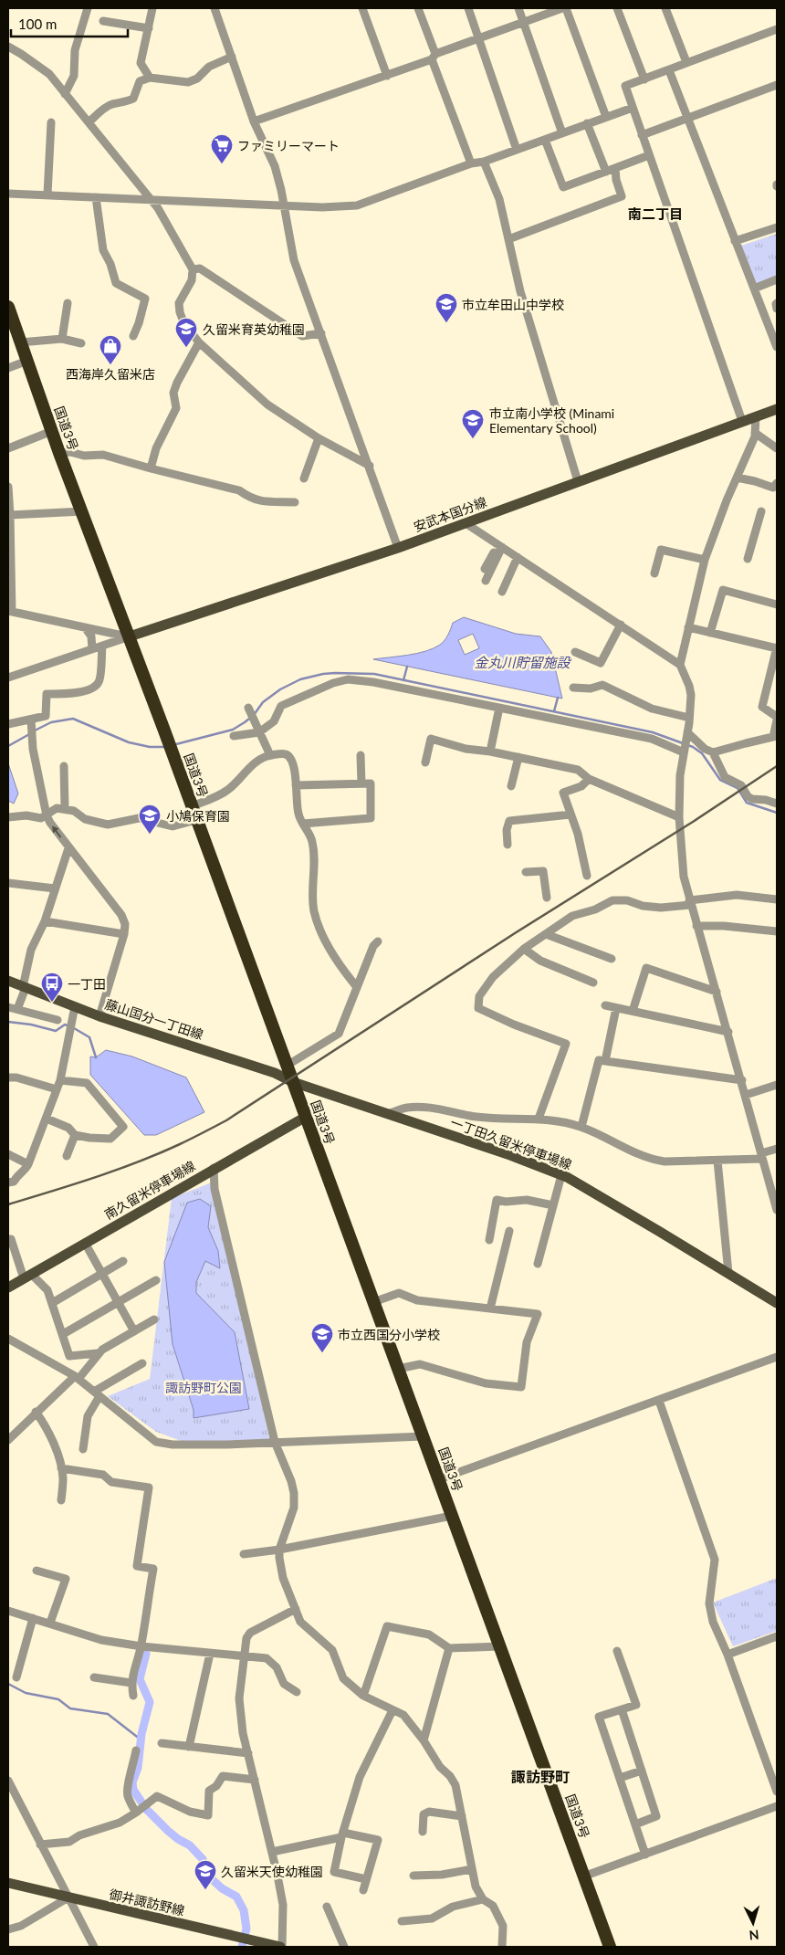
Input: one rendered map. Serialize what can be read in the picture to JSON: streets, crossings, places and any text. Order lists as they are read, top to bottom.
{
  "streets": {
    "highway": ["国道3号"],
    "main road": [
      "安武本国分線",
      "藤山国分一丁田線",
      "一丁田久留米停車場線",
      "南久留米停車場線",
      "御井諏訪野線"
    ]
  },
  "crossings": [
    ["国道3号", "安武本国分線"],
    ["国道3号", "藤山国分一丁田線"],
    ["国道3号", "一丁田久留米停車場線"],
    ["国道3号", "南久留米停車場線"],
    ["藤山国分一丁田線", "一丁田久留米停車場線"]
  ],
  "districts": ["南二丁目", "諏訪野町"],
  "water": ["金丸川貯留施設"],
  "parks": ["諏訪野町公園"],
  "places": {
    "supermarket": ["ファミリーマート"],
    "school or university": [
      "市立牟田山中学校",
      "久留米育英幼稚園",
      "市立南小学校 (Minami Elementary School)",
      "小鳩保育園",
      "市立西国分小学校",
      "久留米天使幼稚園"
    ],
    "shop": ["西海岸久留米店"],
    "bus stop": ["一丁田"]
  },
  "scale_bar": "100 m",
  "north": "bottom"
}
